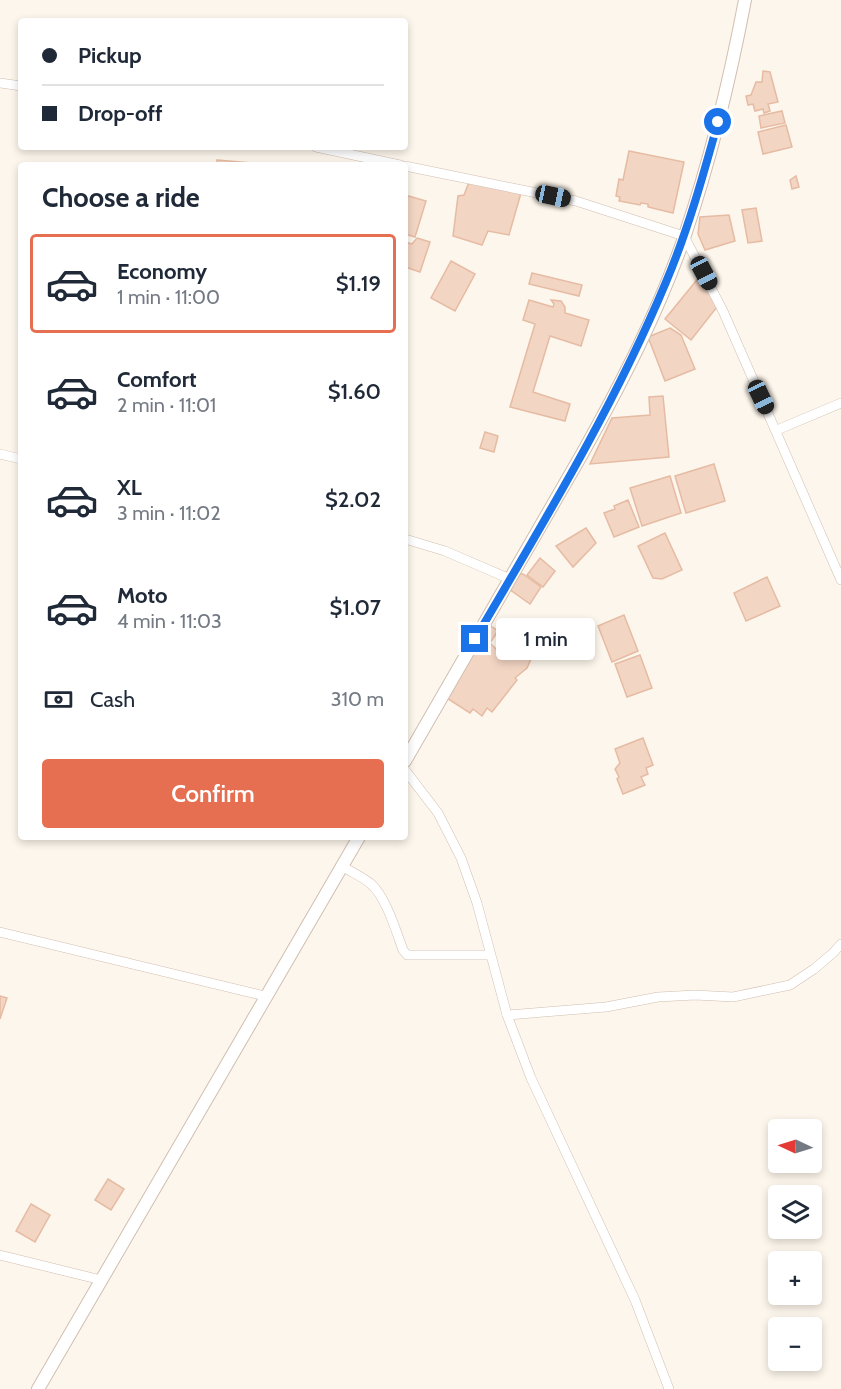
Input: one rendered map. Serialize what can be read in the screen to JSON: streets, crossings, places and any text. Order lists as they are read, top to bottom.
{
  "north": "left",
  "page": {
    "banner": ["Pickup", "Drop-off"],
    "heading": "Choose a ride",
    "list": [
      {
        "name": "Economy",
        "note": "1 min · 11:00",
        "value": "$1.19"
      },
      {
        "name": "Comfort",
        "note": "2 min · 11:01",
        "value": "$1.60"
      },
      {
        "name": "XL",
        "note": "3 min · 11:02",
        "value": "$2.02"
      },
      {
        "name": "Moto",
        "note": "4 min · 11:03",
        "value": "$1.07"
      }
    ],
    "bubble": "1 min",
    "pay": ["Cash", "310 m"],
    "buttons": "Confirm",
    "map_buttons": ["+", "−"]
  }
}
